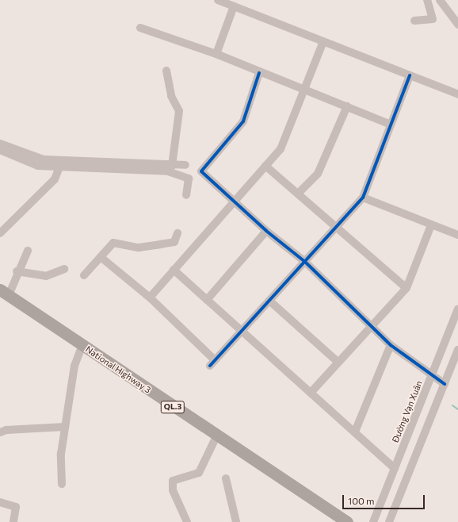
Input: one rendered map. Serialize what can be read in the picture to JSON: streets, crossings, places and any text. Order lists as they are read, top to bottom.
{
  "streets": {
    "highway": ["National Highway 3", "QL.3"],
    "street": ["Đường Vạn Xuân"]
  },
  "scale_bar": "100 m"
}
